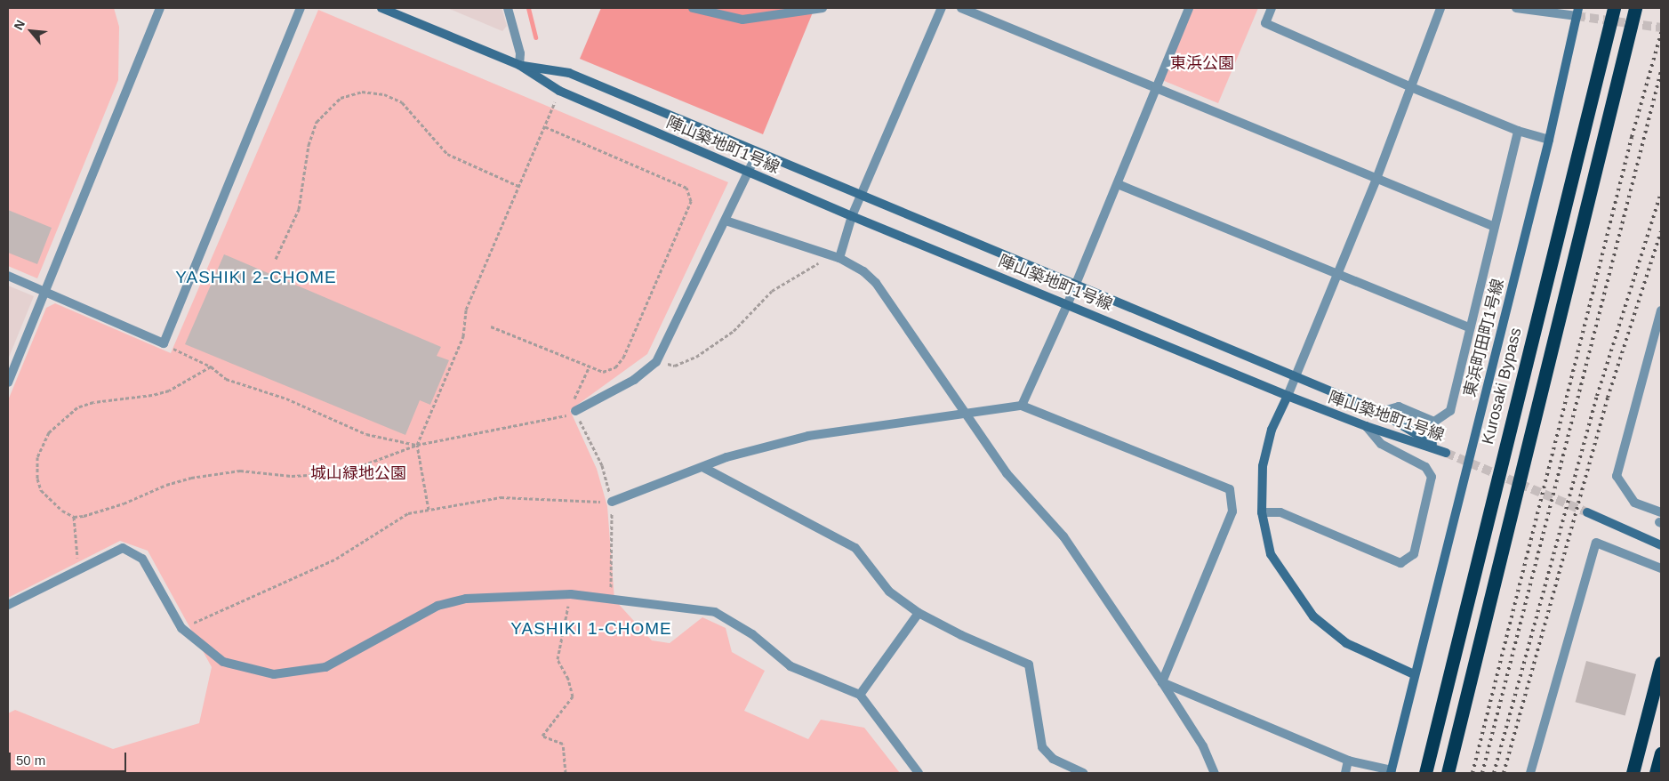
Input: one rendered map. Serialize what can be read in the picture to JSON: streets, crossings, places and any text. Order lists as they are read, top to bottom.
{
  "streets": {
    "highway": ["Kurosaki Bypass"],
    "street": ["陣山築地町1号線", "東浜町田町1号線"]
  },
  "districts": ["YASHIKI 2-CHOME", "YASHIKI 1-CHOME"],
  "parks": ["東浜公園", "城山緑地公園"],
  "scale_bar": "50 m",
  "north": "top left"
}
